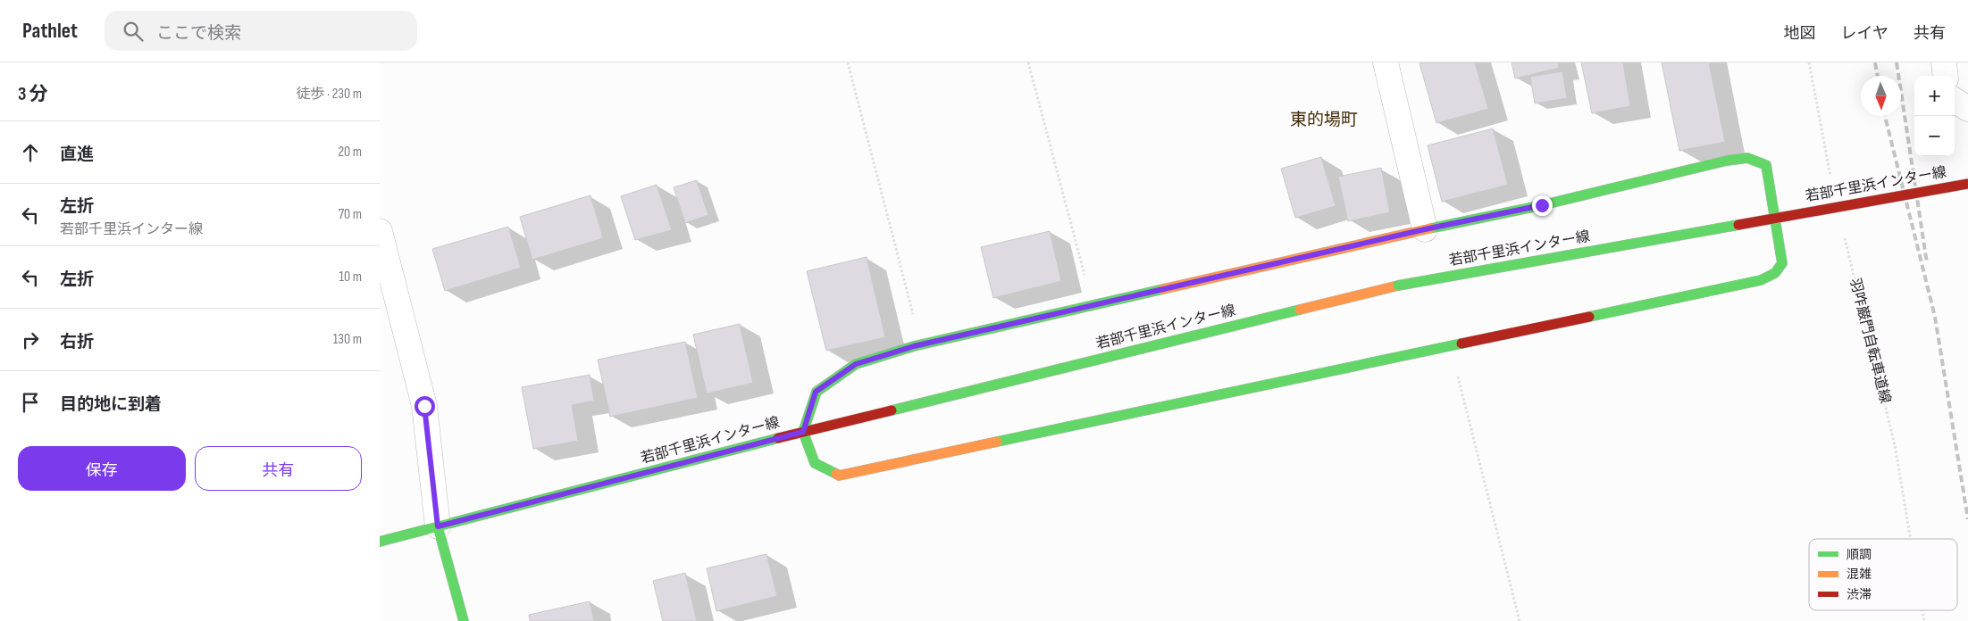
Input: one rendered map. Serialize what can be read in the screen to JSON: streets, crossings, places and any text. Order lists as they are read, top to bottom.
{
  "streets": {
    "street": ["若部千里浜インター線"],
    "path": ["羽咋巌門自転車道線"]
  },
  "districts": ["東的場町"],
  "legend": ["順調", "混雑", "渋滞"],
  "north": "bottom",
  "page": {
    "header": "Pathlet",
    "search": "ここで検索",
    "nav": ["地図", "レイヤ", "共有"],
    "heading": ["3 分", "徒歩 · 230 m"],
    "map_buttons": ["+", "−"],
    "list": [
      ["直進", "20 m"],
      ["左折", "若部千里浜インター線", "70 m"],
      ["左折", "10 m"],
      ["右折", "130 m"],
      "目的地に到着"
    ],
    "buttons": ["保存", "共有"]
  }
}
